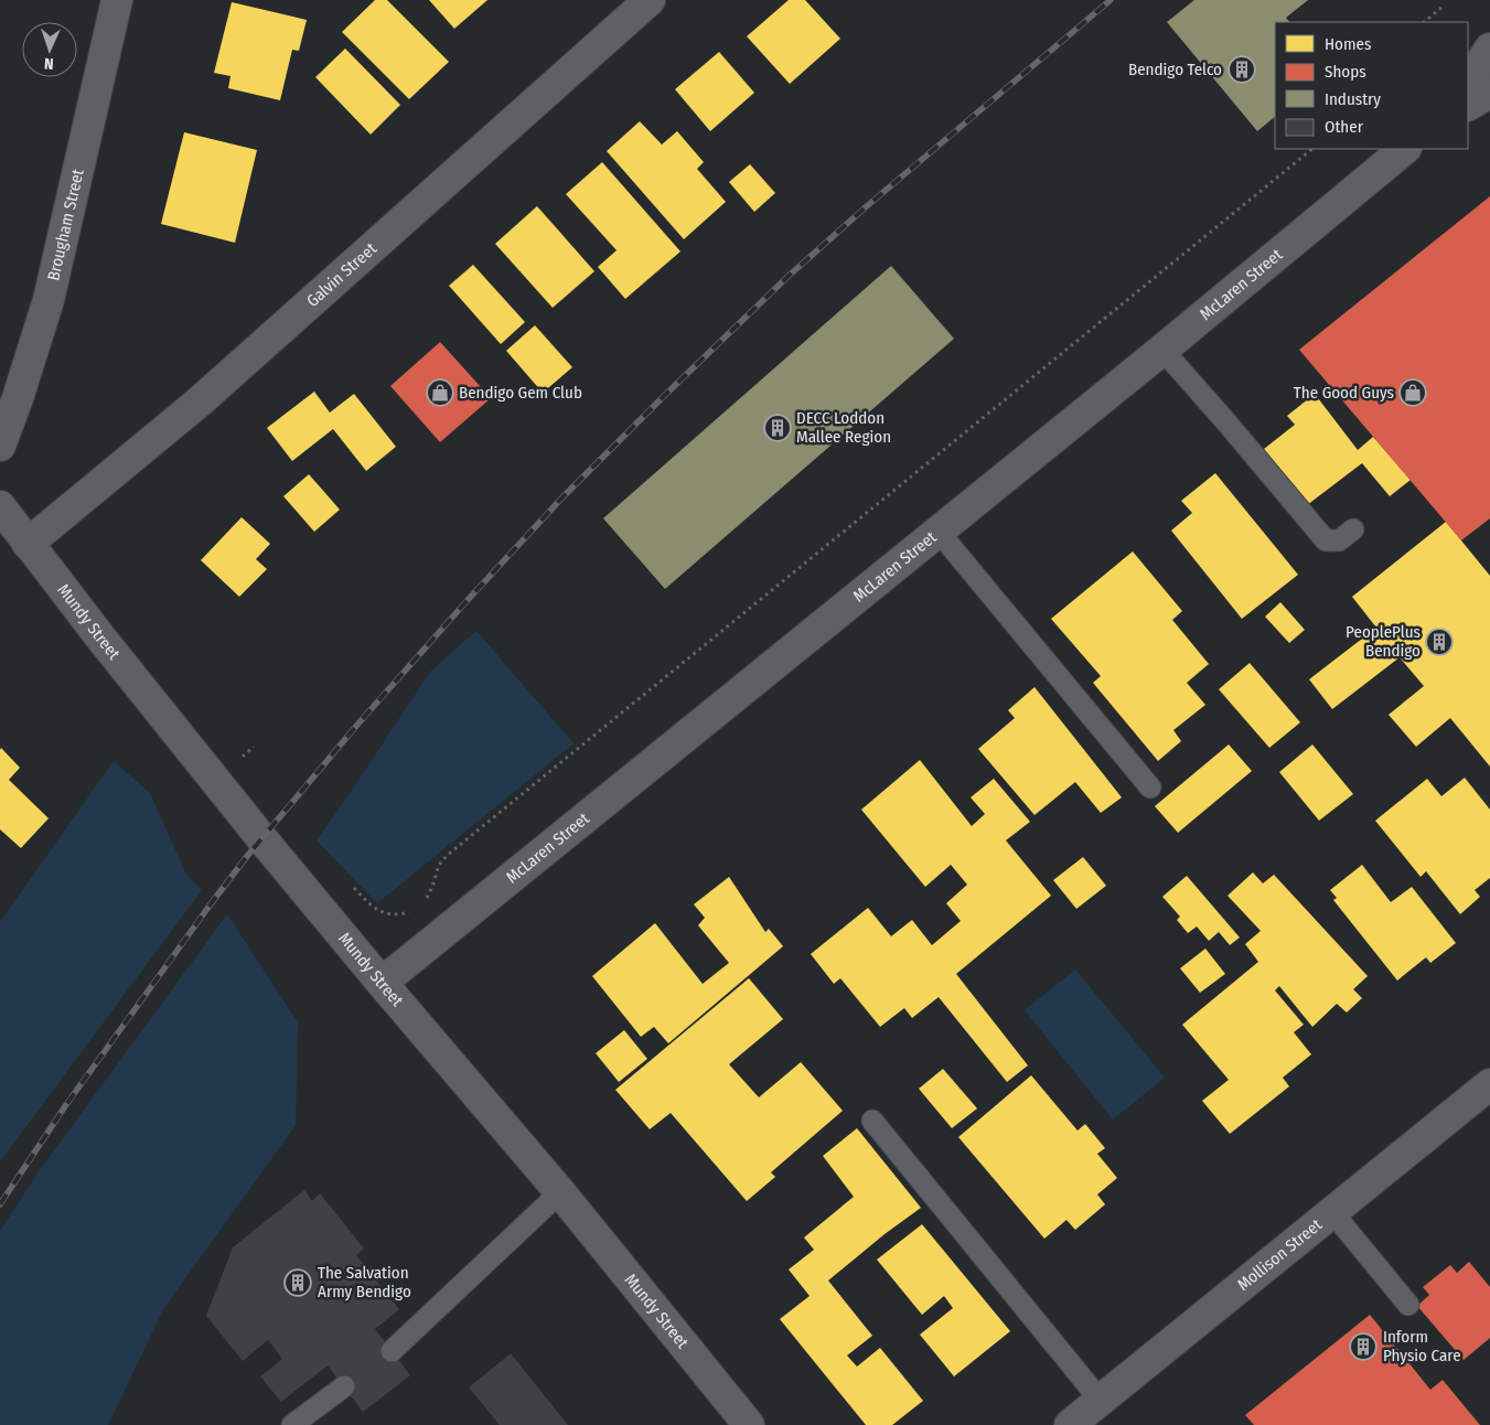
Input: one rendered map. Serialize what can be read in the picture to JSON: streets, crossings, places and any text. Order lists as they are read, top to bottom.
{
  "streets": {
    "street": [
      "Brougham Street",
      "Galvin Street",
      "McLaren Street",
      "Mundy Street",
      "Mollison Street"
    ]
  },
  "crossings": [
    ["Galvin Street", "Mundy Street"],
    ["McLaren Street", "Mundy Street"]
  ],
  "places": {
    "building": [
      "Bendigo Telco",
      "DECC Loddon Mallee Region",
      "PeoplePlus Bendigo",
      "The Salvation Army Bendigo",
      "Inform Physio Care"
    ],
    "shop": ["Bendigo Gem Club", "The Good Guys"]
  },
  "legend": [
    "Homes",
    "Shops",
    "Industry",
    "Other"
  ],
  "north": "bottom"
}
